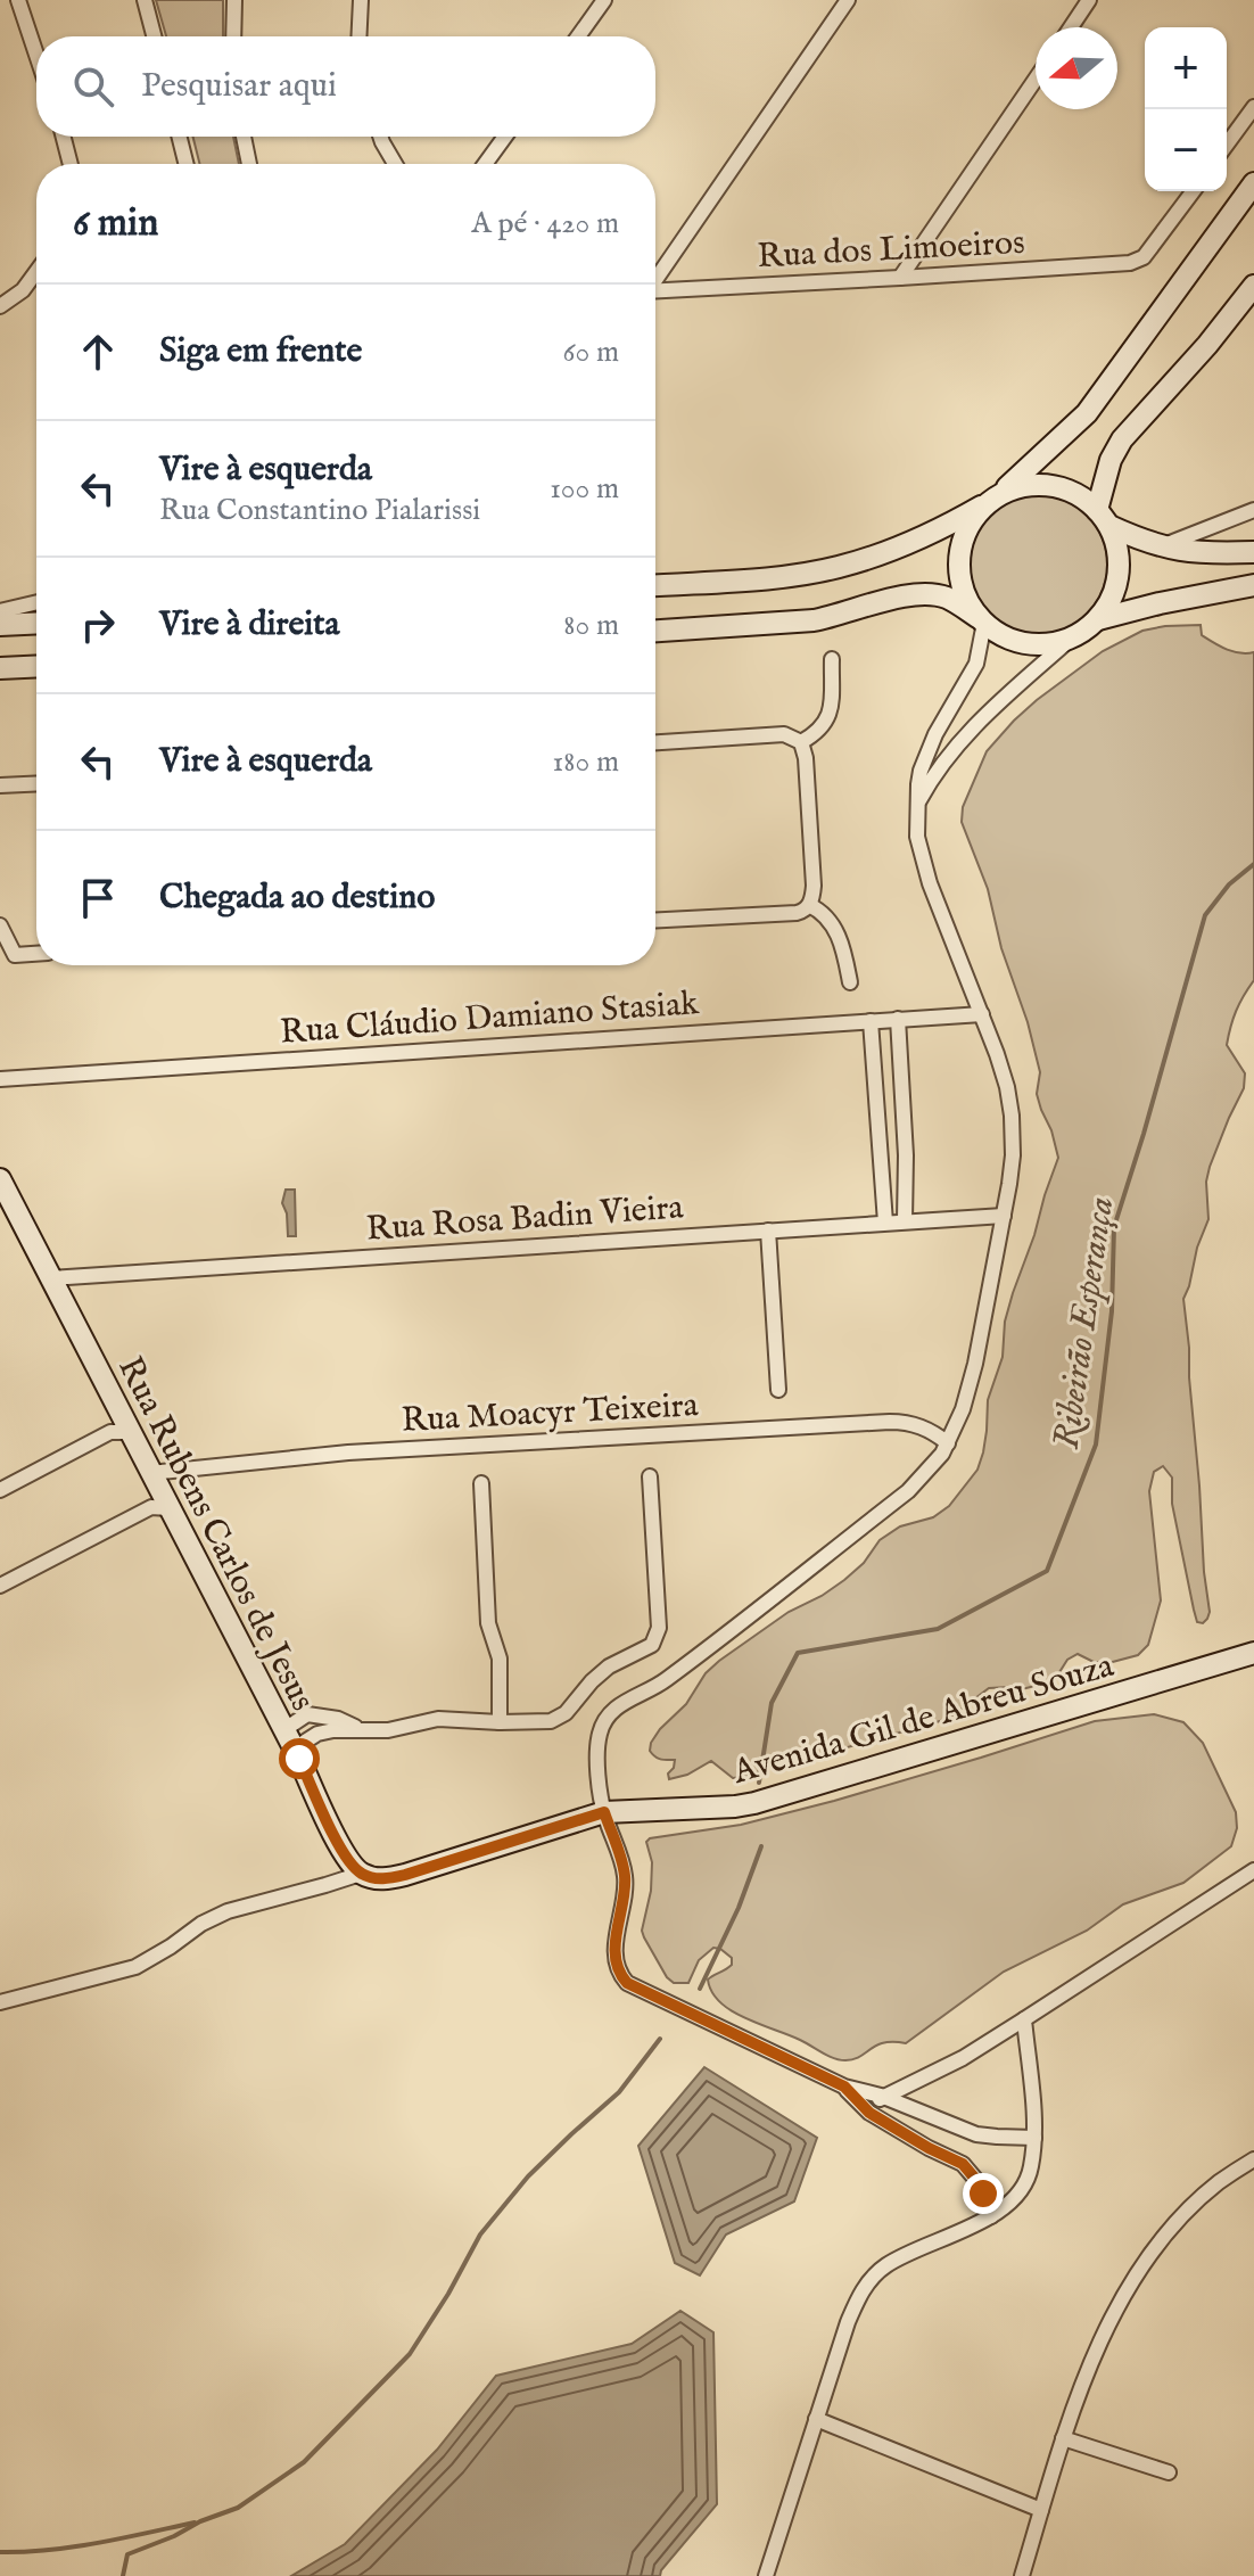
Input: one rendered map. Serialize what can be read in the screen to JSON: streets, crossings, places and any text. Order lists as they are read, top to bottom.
{
  "streets": {
    "street": [
      "Rua dos Limoeiros",
      "Rua Cláudio Damiano Stasiak",
      "Rua Rosa Badin Vieira",
      "Rua Moacyr Teixeira",
      "Rua Rubens Carlos de Jesus",
      "Avenida Gil de Abreu Souza"
    ]
  },
  "crossings": [
    ["Rua Rosa Badin Vieira", "Rua Rubens Carlos de Jesus"],
    ["Rua Moacyr Teixeira", "Rua Rubens Carlos de Jesus"],
    ["Rua Rubens Carlos de Jesus", "Avenida Gil de Abreu Souza"]
  ],
  "water": ["Ribeirão Esperança"],
  "north": "left",
  "page": {
    "map_buttons": ["+", "−"],
    "search": "Pesquisar aqui",
    "heading": ["6 min", "A pé · 420 m"],
    "list": [
      ["Siga em frente", "60 m"],
      ["Vire à esquerda", "Rua Constantino Pialarissi", "100 m"],
      ["Vire à direita", "80 m"],
      ["Vire à esquerda", "180 m"],
      "Chegada ao destino"
    ]
  }
}
